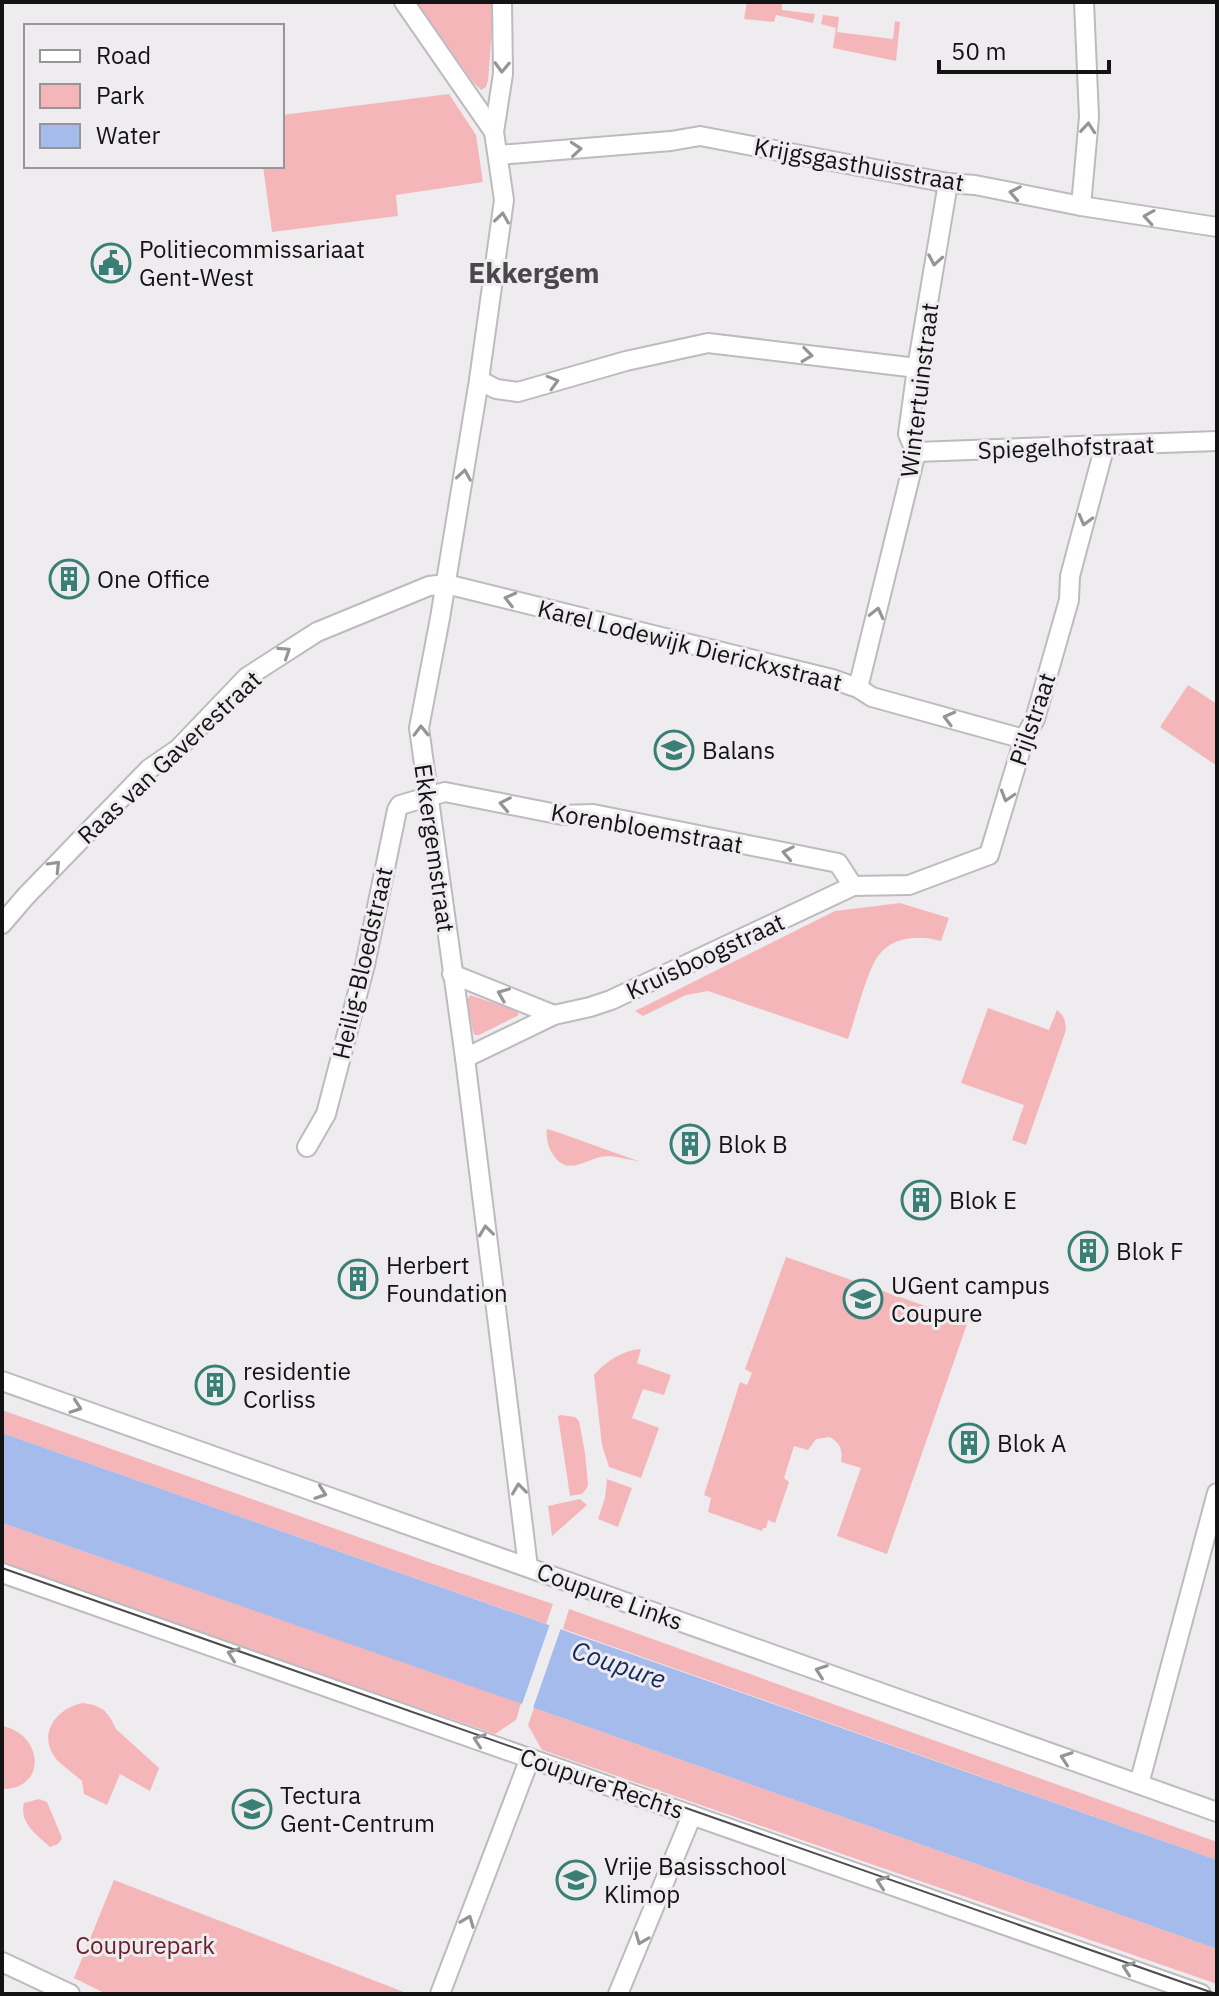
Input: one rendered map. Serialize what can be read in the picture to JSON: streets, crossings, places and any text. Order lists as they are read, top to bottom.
{
  "streets": {
    "street": [
      "Krijgsgasthuisstraat",
      "Wintertuinstraat",
      "Spiegelhofstraat",
      "Karel Lodewijk Dierickxstraat",
      "Pijlstraat",
      "Raas van Gaverestraat",
      "Korenbloemstraat",
      "Ekkergemstraat",
      "Kruisboogstraat",
      "Heilig-Bloedstraat",
      "Coupure Links",
      "Coupure Rechts"
    ]
  },
  "crossings": [
    ["Krijgsgasthuisstraat", "Wintertuinstraat"],
    ["Krijgsgasthuisstraat", "Ekkergemstraat"],
    ["Wintertuinstraat", "Spiegelhofstraat"],
    ["Wintertuinstraat", "Karel Lodewijk Dierickxstraat"],
    ["Spiegelhofstraat", "Pijlstraat"],
    ["Karel Lodewijk Dierickxstraat", "Pijlstraat"],
    ["Karel Lodewijk Dierickxstraat", "Raas van Gaverestraat"],
    ["Karel Lodewijk Dierickxstraat", "Ekkergemstraat"],
    ["Pijlstraat", "Korenbloemstraat"],
    ["Pijlstraat", "Kruisboogstraat"],
    ["Raas van Gaverestraat", "Ekkergemstraat"],
    ["Korenbloemstraat", "Ekkergemstraat"],
    ["Korenbloemstraat", "Kruisboogstraat"],
    ["Korenbloemstraat", "Heilig-Bloedstraat"],
    ["Ekkergemstraat", "Kruisboogstraat"],
    ["Ekkergemstraat", "Heilig-Bloedstraat"],
    ["Ekkergemstraat", "Coupure Links"]
  ],
  "one_way": [
    "Karel Lodewijk Dierickxstraat",
    "Pijlstraat",
    "Raas van Gaverestraat",
    "Korenbloemstraat",
    "Coupure Rechts"
  ],
  "districts": ["Ekkergem"],
  "water": ["Coupure"],
  "parks": ["Coupurepark"],
  "places": {
    "public building": ["Politiecommissariaat Gent-West"],
    "building": [
      "One Office",
      "Blok B",
      "Blok E",
      "Blok F",
      "Herbert Foundation",
      "residentie Corliss",
      "Blok A"
    ],
    "school or university": [
      "Balans",
      "UGent campus Coupure",
      "Tectura Gent-Centrum",
      "Vrije Basisschool Klimop"
    ]
  },
  "legend": ["Road", "Park", "Water"],
  "scale_bar": "50 m"
}
